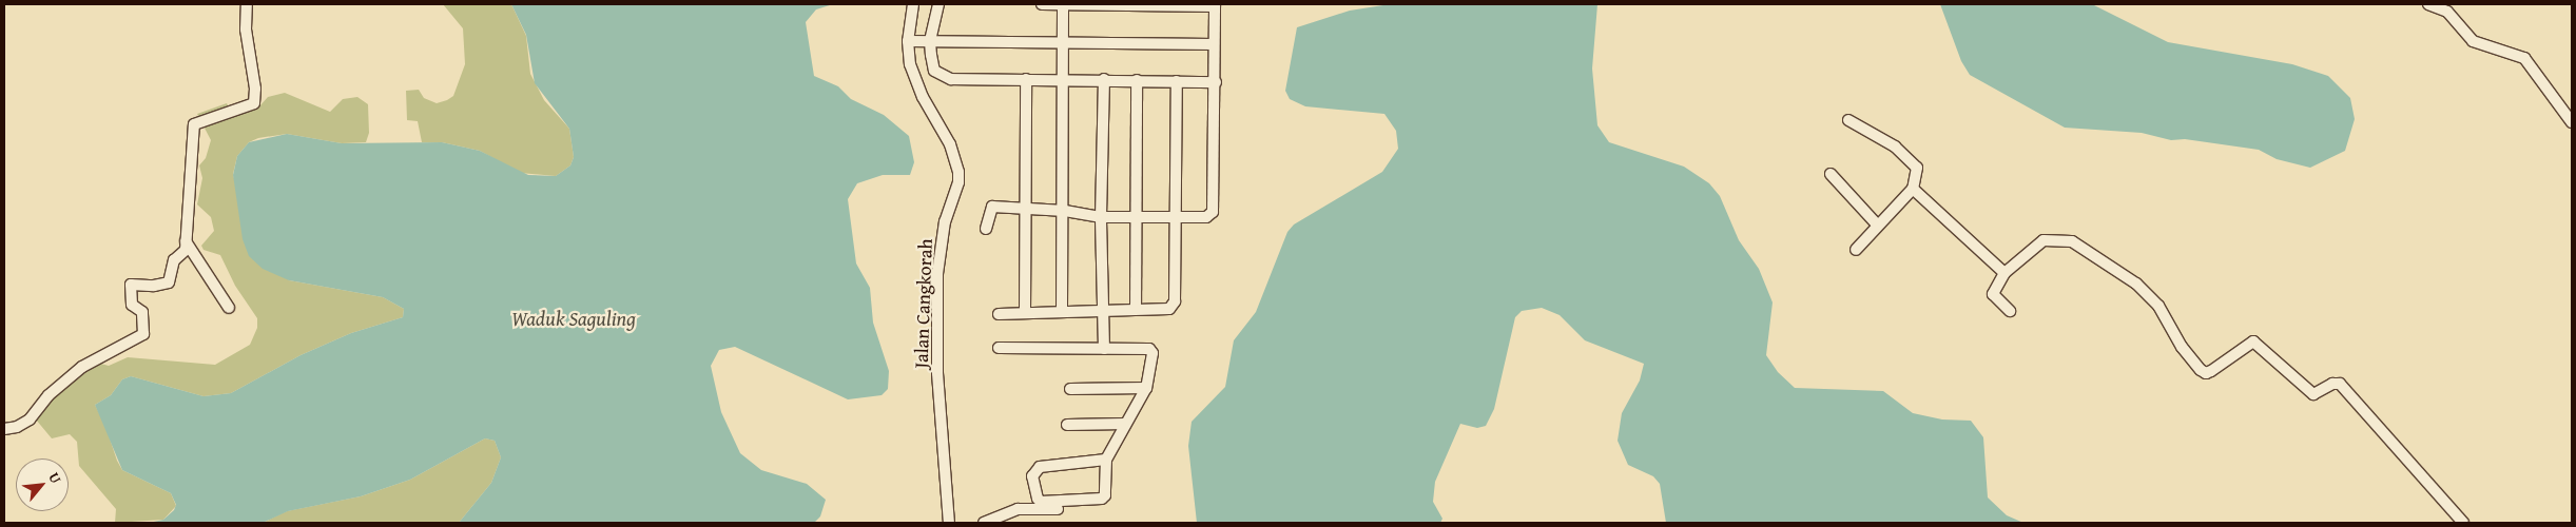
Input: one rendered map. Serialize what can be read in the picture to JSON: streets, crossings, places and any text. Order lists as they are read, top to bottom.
{
  "streets": {
    "street": ["Jalan Cangkorah"]
  },
  "water": ["Waduk Saguling"],
  "north": "top right"
}
